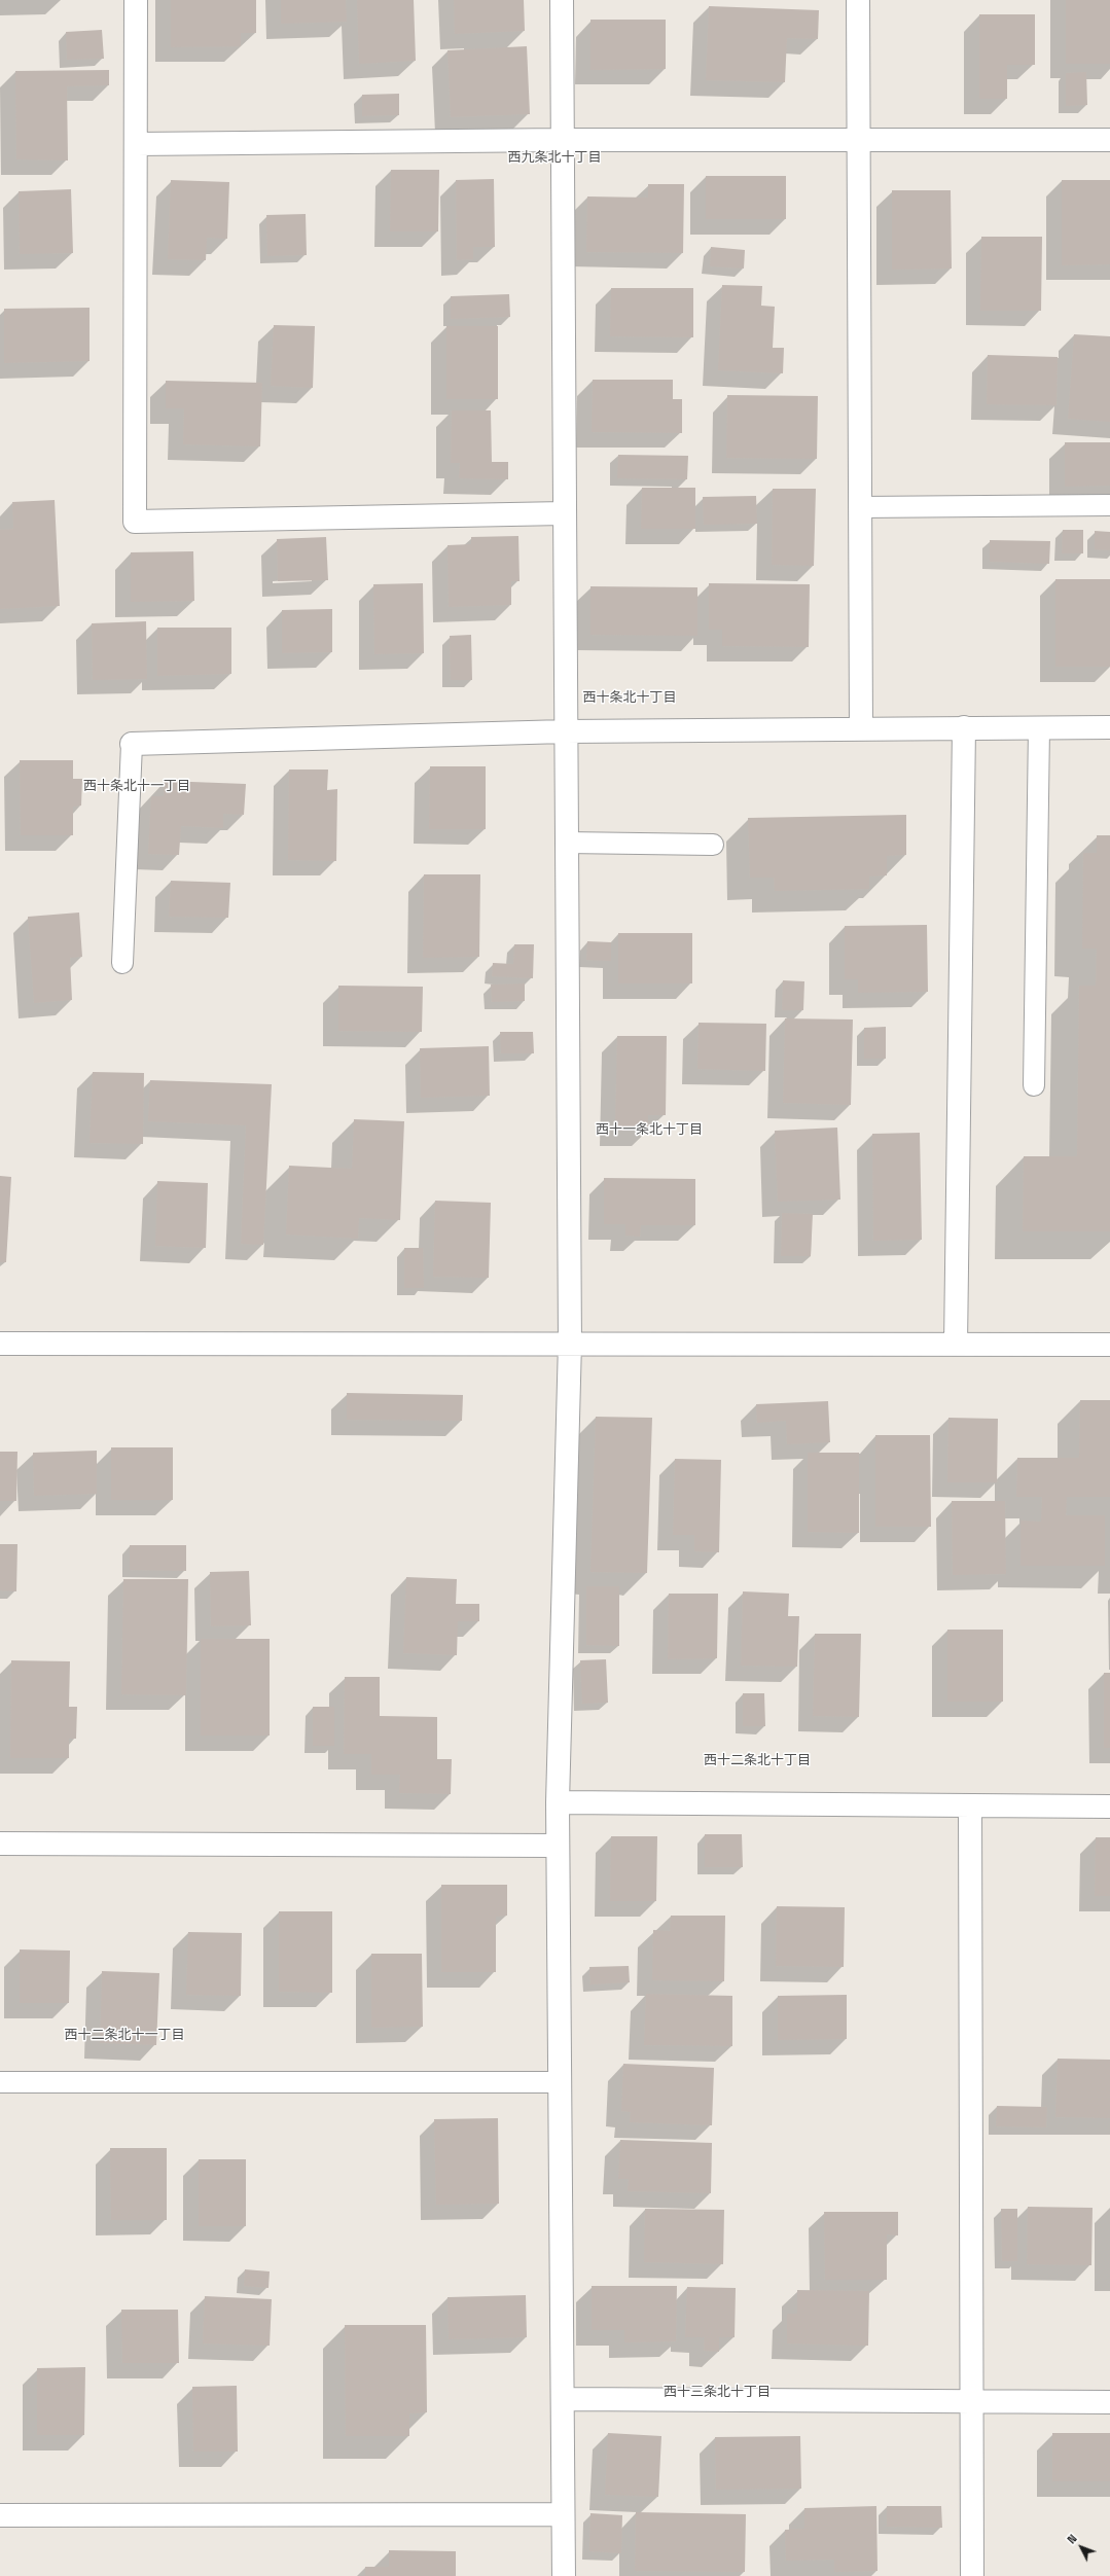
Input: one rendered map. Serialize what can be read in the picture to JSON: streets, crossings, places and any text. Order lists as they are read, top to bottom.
{
  "districts": [
    "西九条北十丁目",
    "西十条北十丁目",
    "西十条北十一丁目",
    "西十一条北十丁目",
    "西十二条北十丁目",
    "西十二条北十一丁目",
    "西十三条北十丁目"
  ],
  "north": "top left"
}
